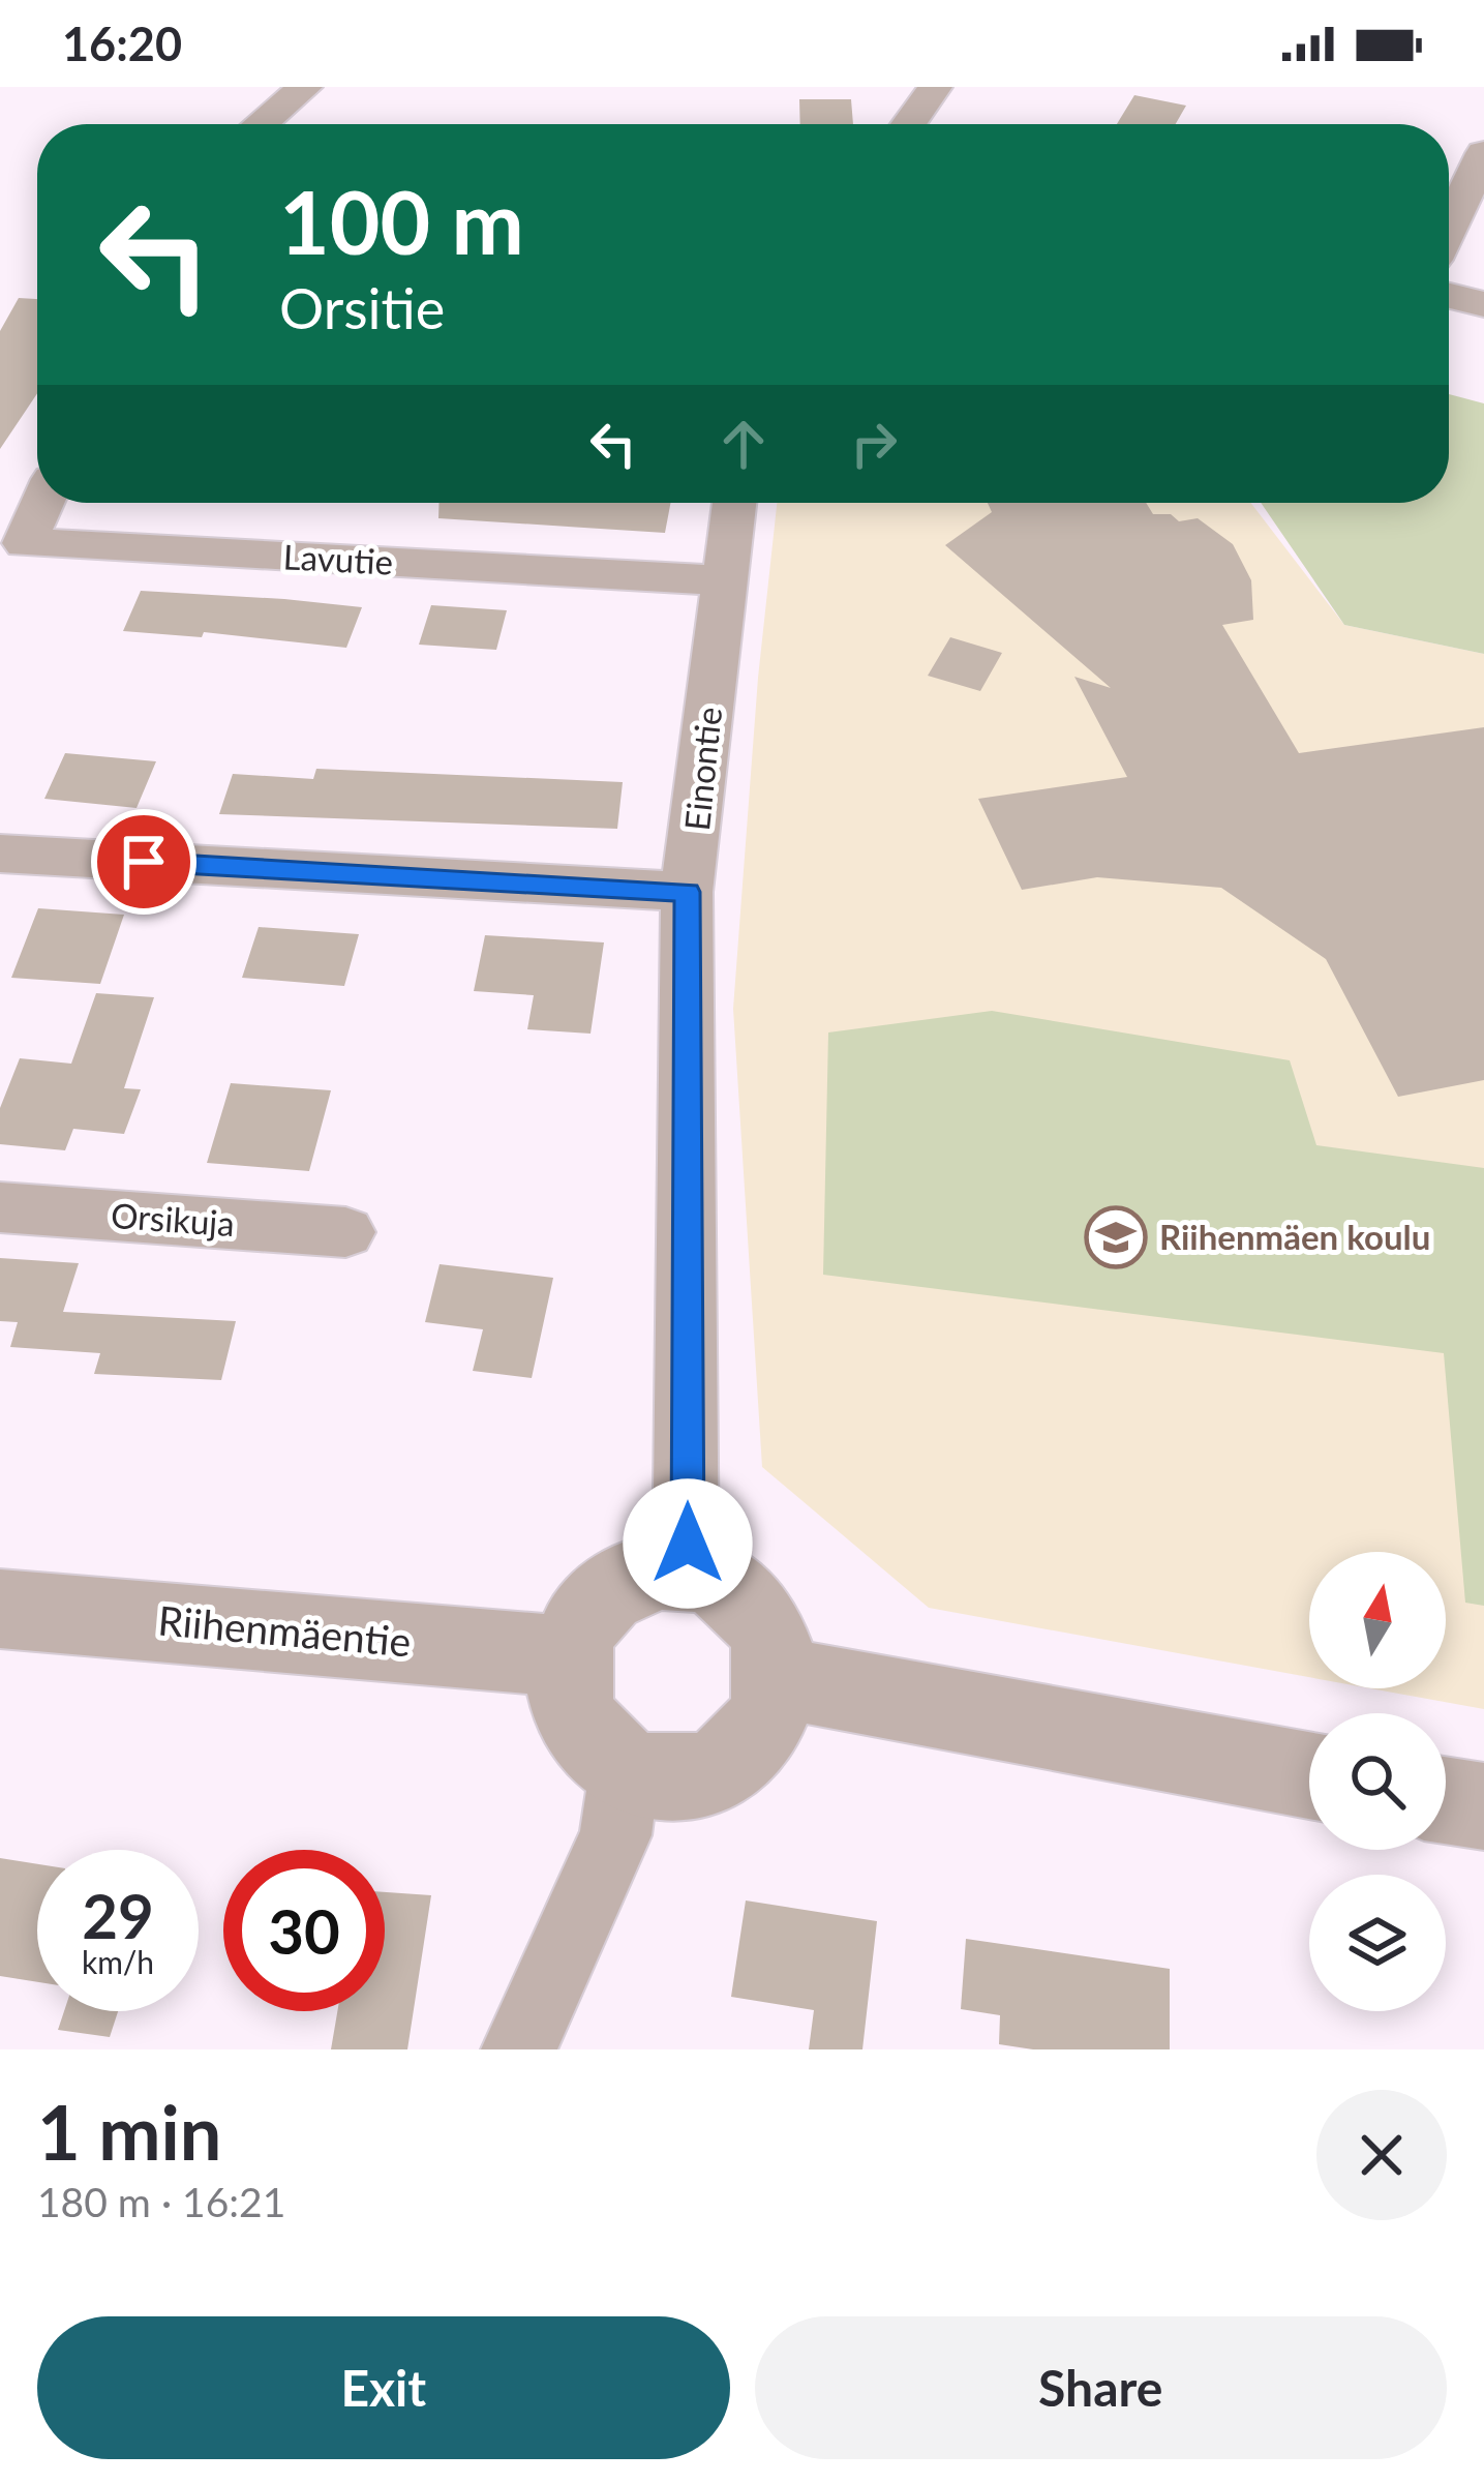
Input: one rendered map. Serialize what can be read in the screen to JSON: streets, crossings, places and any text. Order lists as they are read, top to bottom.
{
  "streets": {
    "street": [
      "Lavutie",
      "Einontie",
      "Orsikuja",
      "Riihenmäentie"
    ]
  },
  "crossings": [
    ["Lavutie", "Einontie"],
    ["Einontie", "Riihenmäentie"]
  ],
  "places": {
    "school or university": ["Riihenmäen koulu"]
  },
  "north": "top",
  "page": {
    "status": "16:20",
    "turn": ["100 m", "Orsitie"],
    "speed": "29 km/h",
    "limit": "30",
    "heading": ["1 min", "180 m · 16:21"],
    "buttons": ["Exit", "Share"]
  }
}
